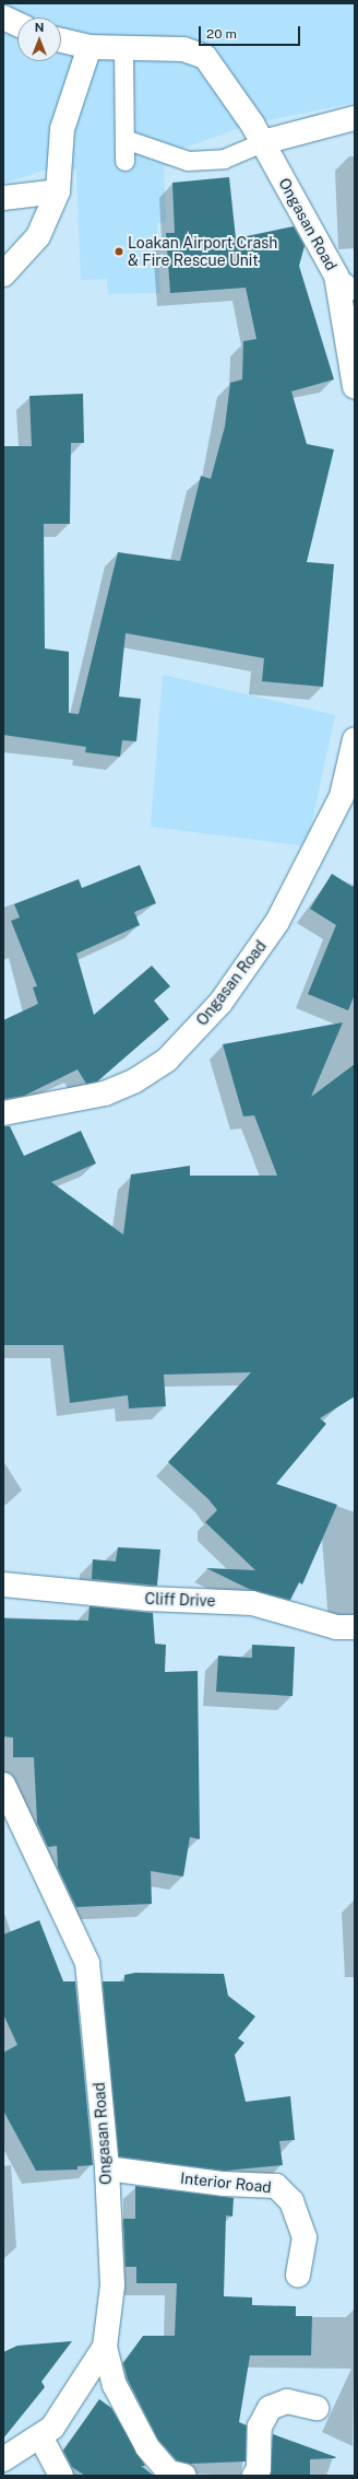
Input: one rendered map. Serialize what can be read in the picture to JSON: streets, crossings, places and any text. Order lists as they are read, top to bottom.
{
  "streets": {
    "street": ["Ongasan Road", "Cliff Drive", "Interior Road"]
  },
  "crossings": [
    ["Ongasan Road", "Interior Road"]
  ],
  "places": ["Loakan Airport Crash & Fire Rescue Unit"],
  "scale_bar": "20 m",
  "north": "top"
}
